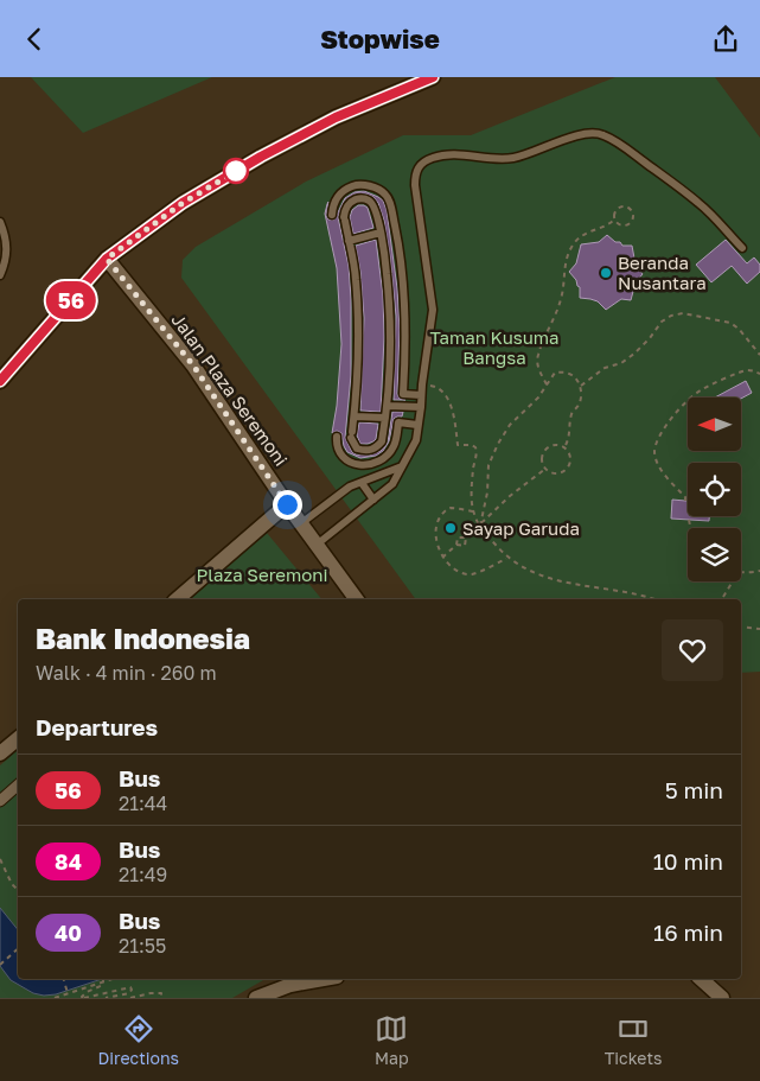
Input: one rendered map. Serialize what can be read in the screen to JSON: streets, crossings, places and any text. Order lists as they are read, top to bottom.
{
  "streets": {
    "street": ["Jalan Plaza Seremoni"]
  },
  "parks": ["Taman Kusuma Bangsa", "Plaza Seremoni"],
  "places": ["Beranda Nusantara", "Sayap Garuda"],
  "lines": ["bus line 56"],
  "north": "left",
  "page": {
    "header": "Stopwise",
    "on_map": "56",
    "heading": [
      ["Bank Indonesia", "Walk · 4 min · 260 m"],
      "Departures"
    ],
    "list": [
      {
        "mark": "56",
        "name": "Bus",
        "note": "21:44",
        "value": "5 min"
      },
      {
        "mark": "84",
        "name": "Bus",
        "note": "21:49",
        "value": "10 min"
      },
      {
        "mark": "40",
        "name": "Bus",
        "note": "21:55",
        "value": "16 min"
      }
    ],
    "tabs": ["Directions", "Map", "Tickets"]
  }
}
